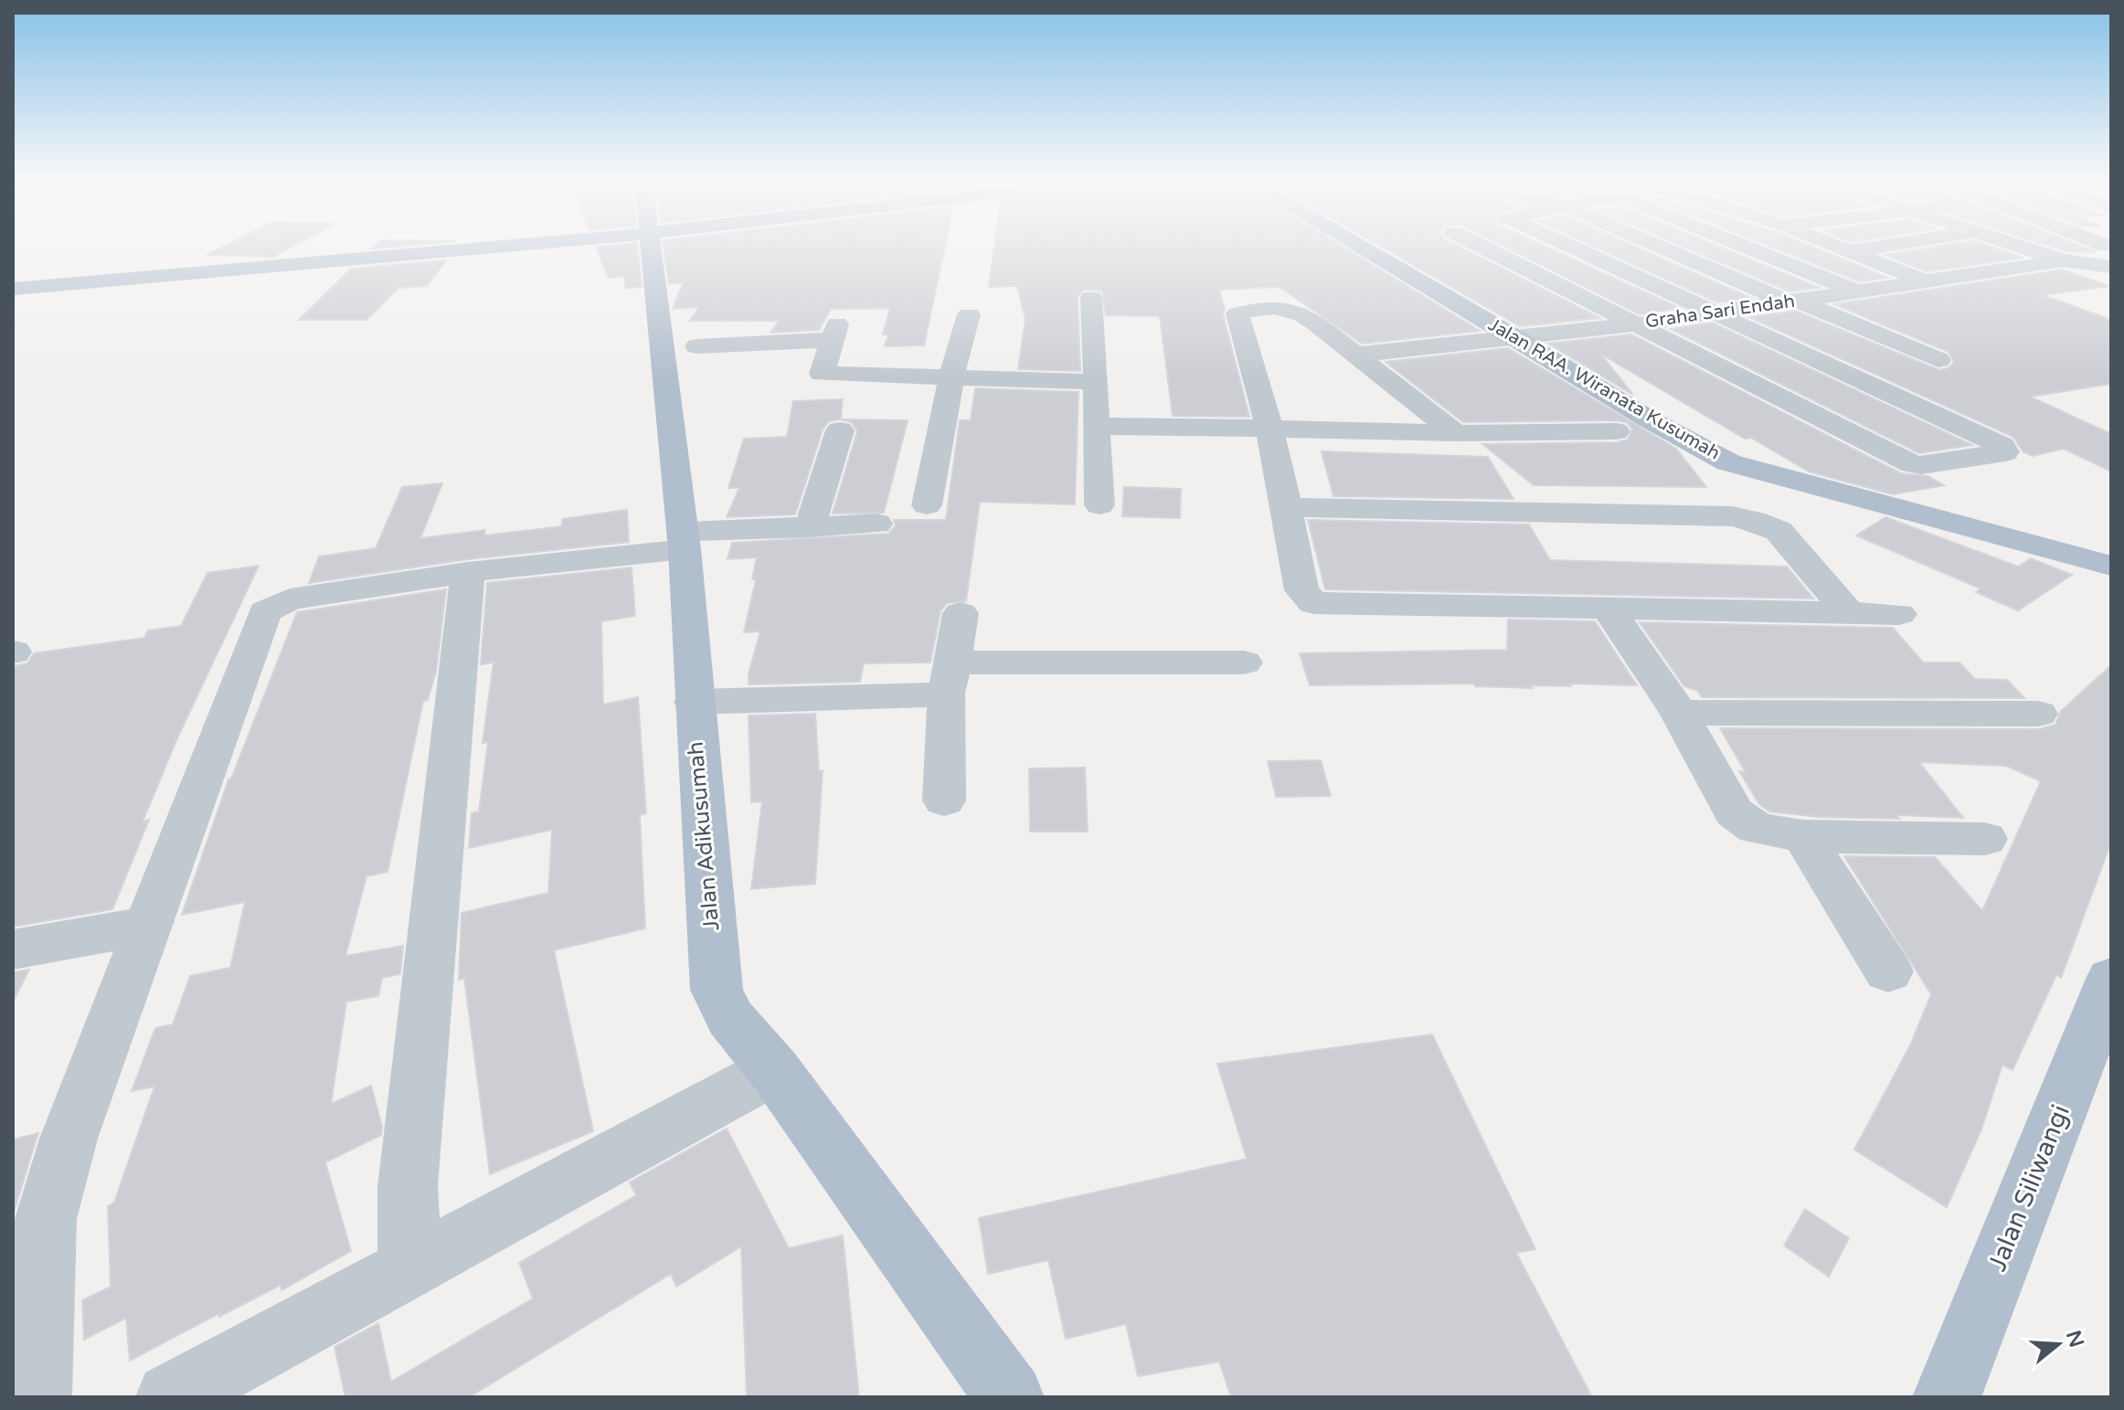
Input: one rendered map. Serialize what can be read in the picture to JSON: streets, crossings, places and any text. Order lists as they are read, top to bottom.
{
  "streets": {
    "main road": ["Jalan RAA. Wiranata Kusumah", "Jalan Adikusumah", "Jalan Siliwangi"],
    "street": ["Graha Sari Endah"]
  },
  "crossings": [
    ["Graha Sari Endah", "Jalan RAA. Wiranata Kusumah"]
  ],
  "north": "right"
}
